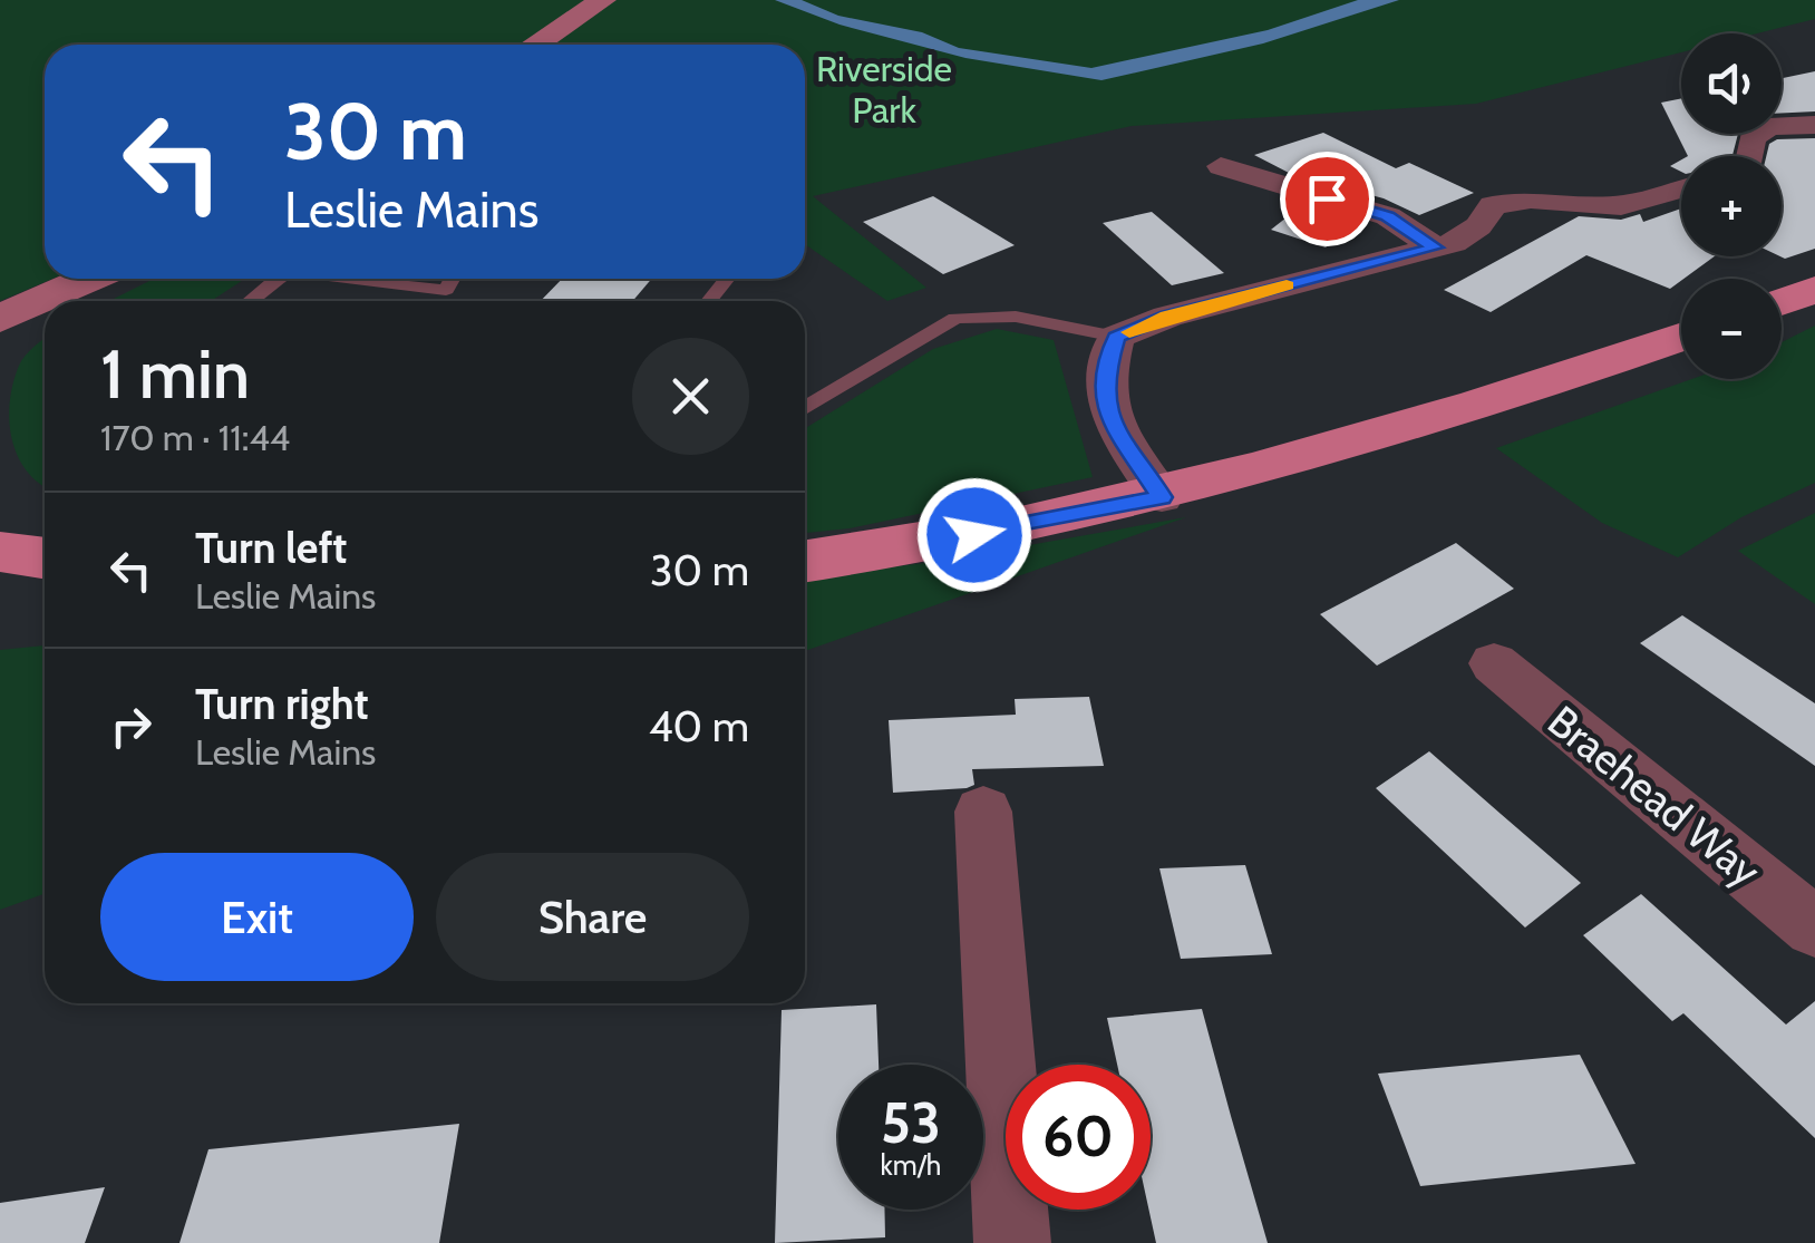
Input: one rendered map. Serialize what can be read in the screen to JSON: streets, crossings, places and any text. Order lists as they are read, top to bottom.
{
  "streets": {
    "street": ["Braehead Way"]
  },
  "parks": ["Riverside Park"],
  "page": {
    "map_buttons": ["+", "−"],
    "turn": ["30 m", "Leslie Mains"],
    "heading": ["1 min", "170 m · 11:44"],
    "list": [
      {
        "name": "Turn left",
        "note": "Leslie Mains",
        "value": "30 m"
      },
      {
        "name": "Turn right",
        "note": "Leslie Mains",
        "value": "40 m"
      }
    ],
    "buttons": ["Exit", "Share"],
    "speed": "53 km/h",
    "limit": "60"
  }
}
